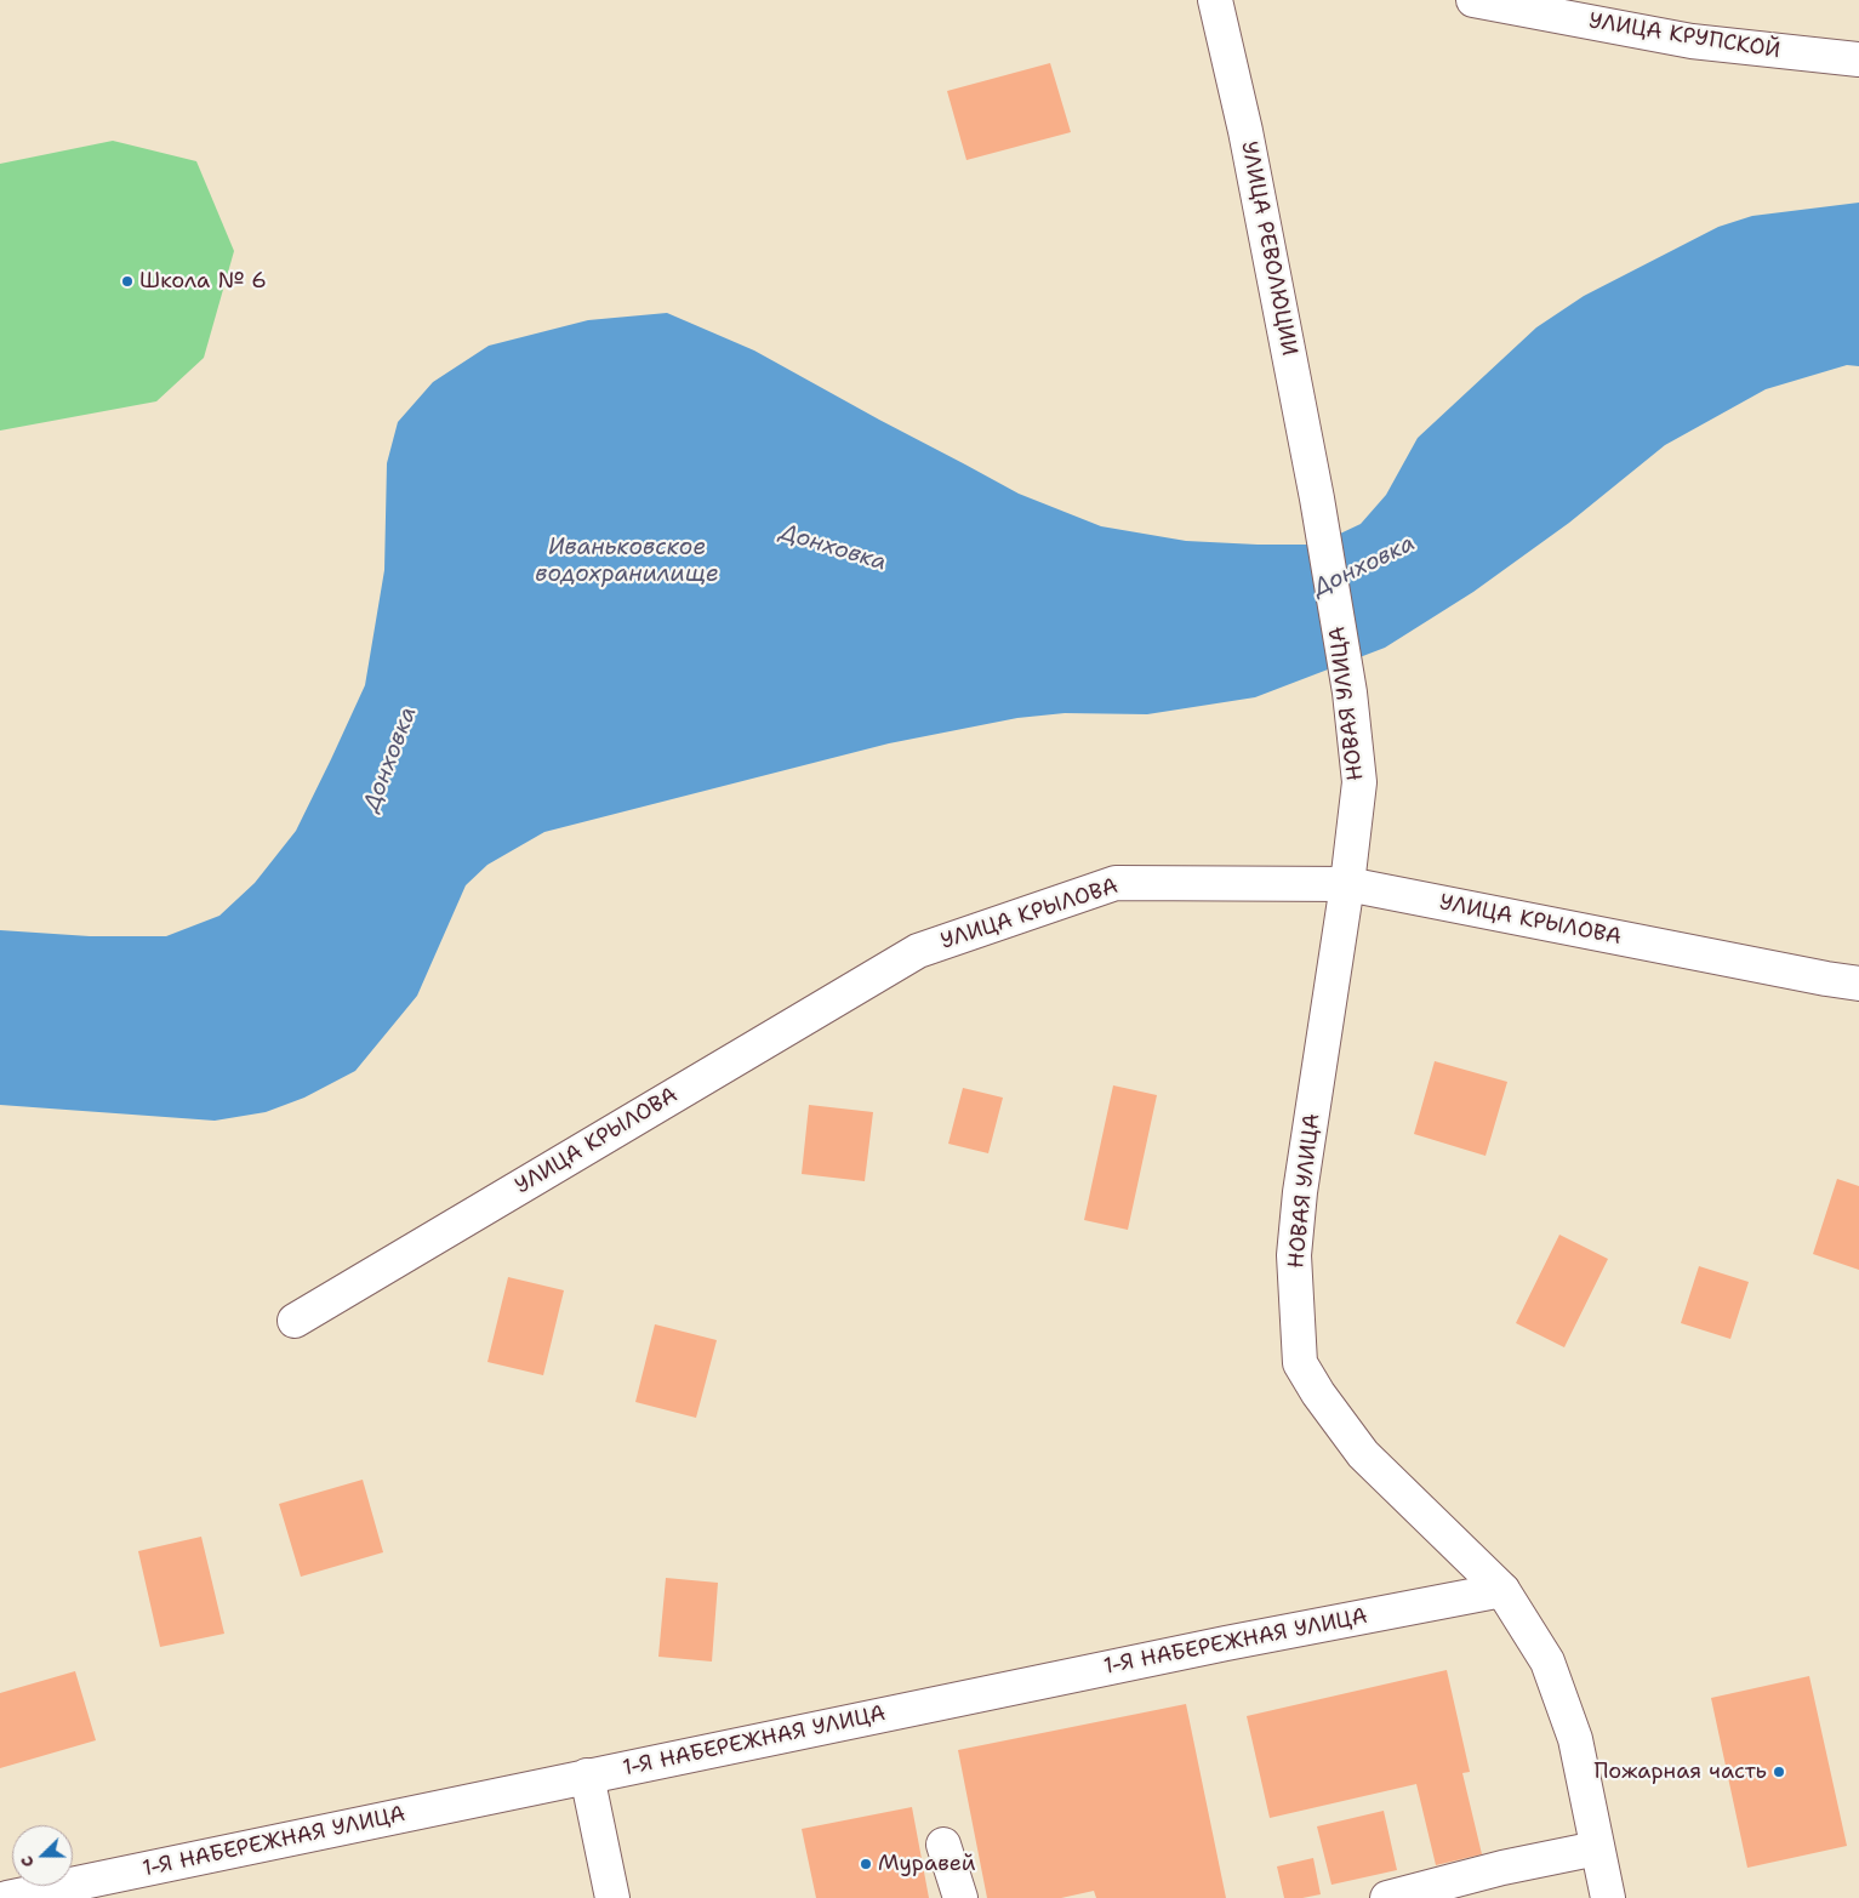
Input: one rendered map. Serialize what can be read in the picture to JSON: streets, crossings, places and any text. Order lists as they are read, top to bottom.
{
  "streets": {
    "street": [
      "УЛИЦА КРУПСКОЙ",
      "УЛИЦА РЕВОЛЮЦИИ",
      "НОВАЯ УЛИЦА",
      "УЛИЦА КРЫЛОВА",
      "1-Я НАБЕРЕЖНАЯ УЛИЦА"
    ]
  },
  "crossings": [
    ["УЛИЦА РЕВОЛЮЦИИ", "НОВАЯ УЛИЦА"],
    ["НОВАЯ УЛИЦА", "УЛИЦА КРЫЛОВА"],
    ["НОВАЯ УЛИЦА", "1-Я НАБЕРЕЖНАЯ УЛИЦА"]
  ],
  "water": ["Иваньковское водохранилище", "Донховка"],
  "places": ["Школа № 6", "Пожарная часть", "Муравей"],
  "north": "left"
}
